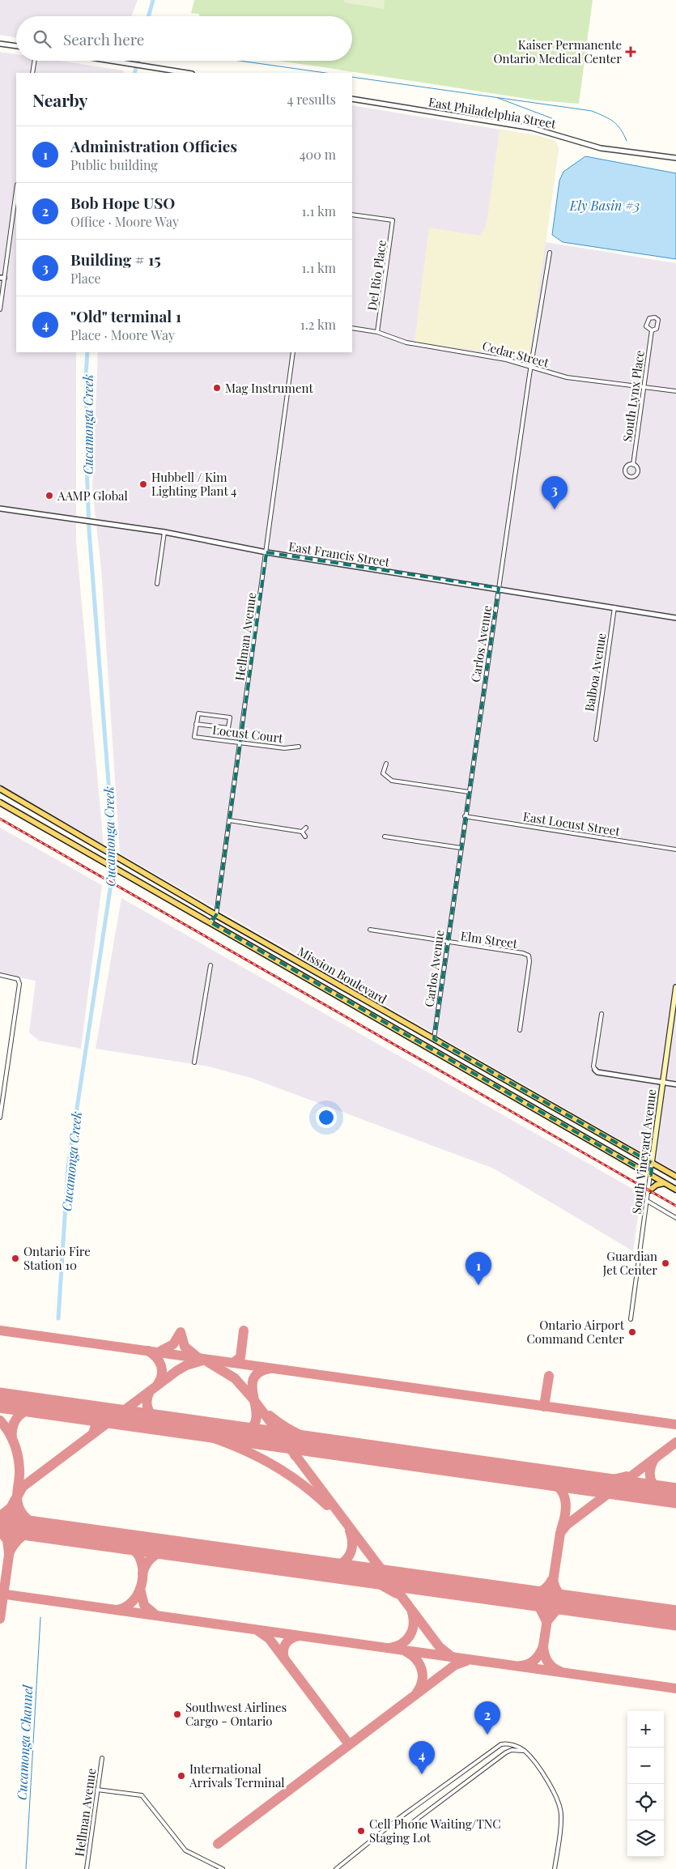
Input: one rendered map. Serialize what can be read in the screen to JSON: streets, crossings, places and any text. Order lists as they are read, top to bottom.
{
  "streets": {
    "main road": ["Mission Boulevard", "South Vineyard Avenue"],
    "street": [
      "East Philadelphia Street",
      "Del Rio Place",
      "Cedar Street",
      "South Lynx Place",
      "East Francis Street",
      "Hellman Avenue",
      "Carlos Avenue",
      "Balboa Avenue",
      "Locust Court",
      "East Locust Street",
      "Elm Street"
    ]
  },
  "crossings": [
    ["Del Rio Place", "Cedar Street"],
    ["Cedar Street", "South Lynx Place"],
    ["Cedar Street", "Carlos Avenue"],
    ["East Francis Street", "Hellman Avenue"],
    ["East Francis Street", "Carlos Avenue"],
    ["East Francis Street", "Balboa Avenue"],
    ["Hellman Avenue", "Locust Court"],
    ["Hellman Avenue", "Mission Boulevard"],
    ["Carlos Avenue", "East Locust Street"],
    ["Carlos Avenue", "Elm Street"],
    ["Carlos Avenue", "Mission Boulevard"],
    ["Mission Boulevard", "South Vineyard Avenue"]
  ],
  "water": ["Ely Basin #3", "Cucamonga Creek", "Cucamonga Channel"],
  "places": {
    "health": ["Kaiser Permanente Ontario Medical Center"],
    "other": [
      "Mag Instrument",
      "Hubbell / Kim Lighting Plant 4",
      "AAMP Global",
      "Ontario Fire Station 10",
      "Guardian Jet Center",
      "Ontario Airport Command Center",
      "Southwest Airlines Cargo - Ontario",
      "International Arrivals Terminal",
      "Cell Phone Waiting/TNC Staging Lot"
    ]
  },
  "page": {
    "search": "Search here",
    "heading": ["Nearby", "4 results"],
    "list": [
      {
        "mark": "1",
        "name": "Administration Officies",
        "note": "Public building",
        "value": "400 m"
      },
      {
        "mark": "2",
        "name": "Bob Hope USO",
        "note": "Office · Moore Way",
        "value": "1.1 km"
      },
      {
        "mark": "3",
        "name": "Building # 15",
        "note": "Place",
        "value": "1.1 km"
      },
      {
        "mark": "4",
        "name": "\"Old\" terminal 1",
        "note": "Place · Moore Way",
        "value": "1.2 km"
      }
    ],
    "pins": [
      "3",
      "1",
      "2",
      "4"
    ],
    "map_buttons": ["+", "−"]
  }
}
